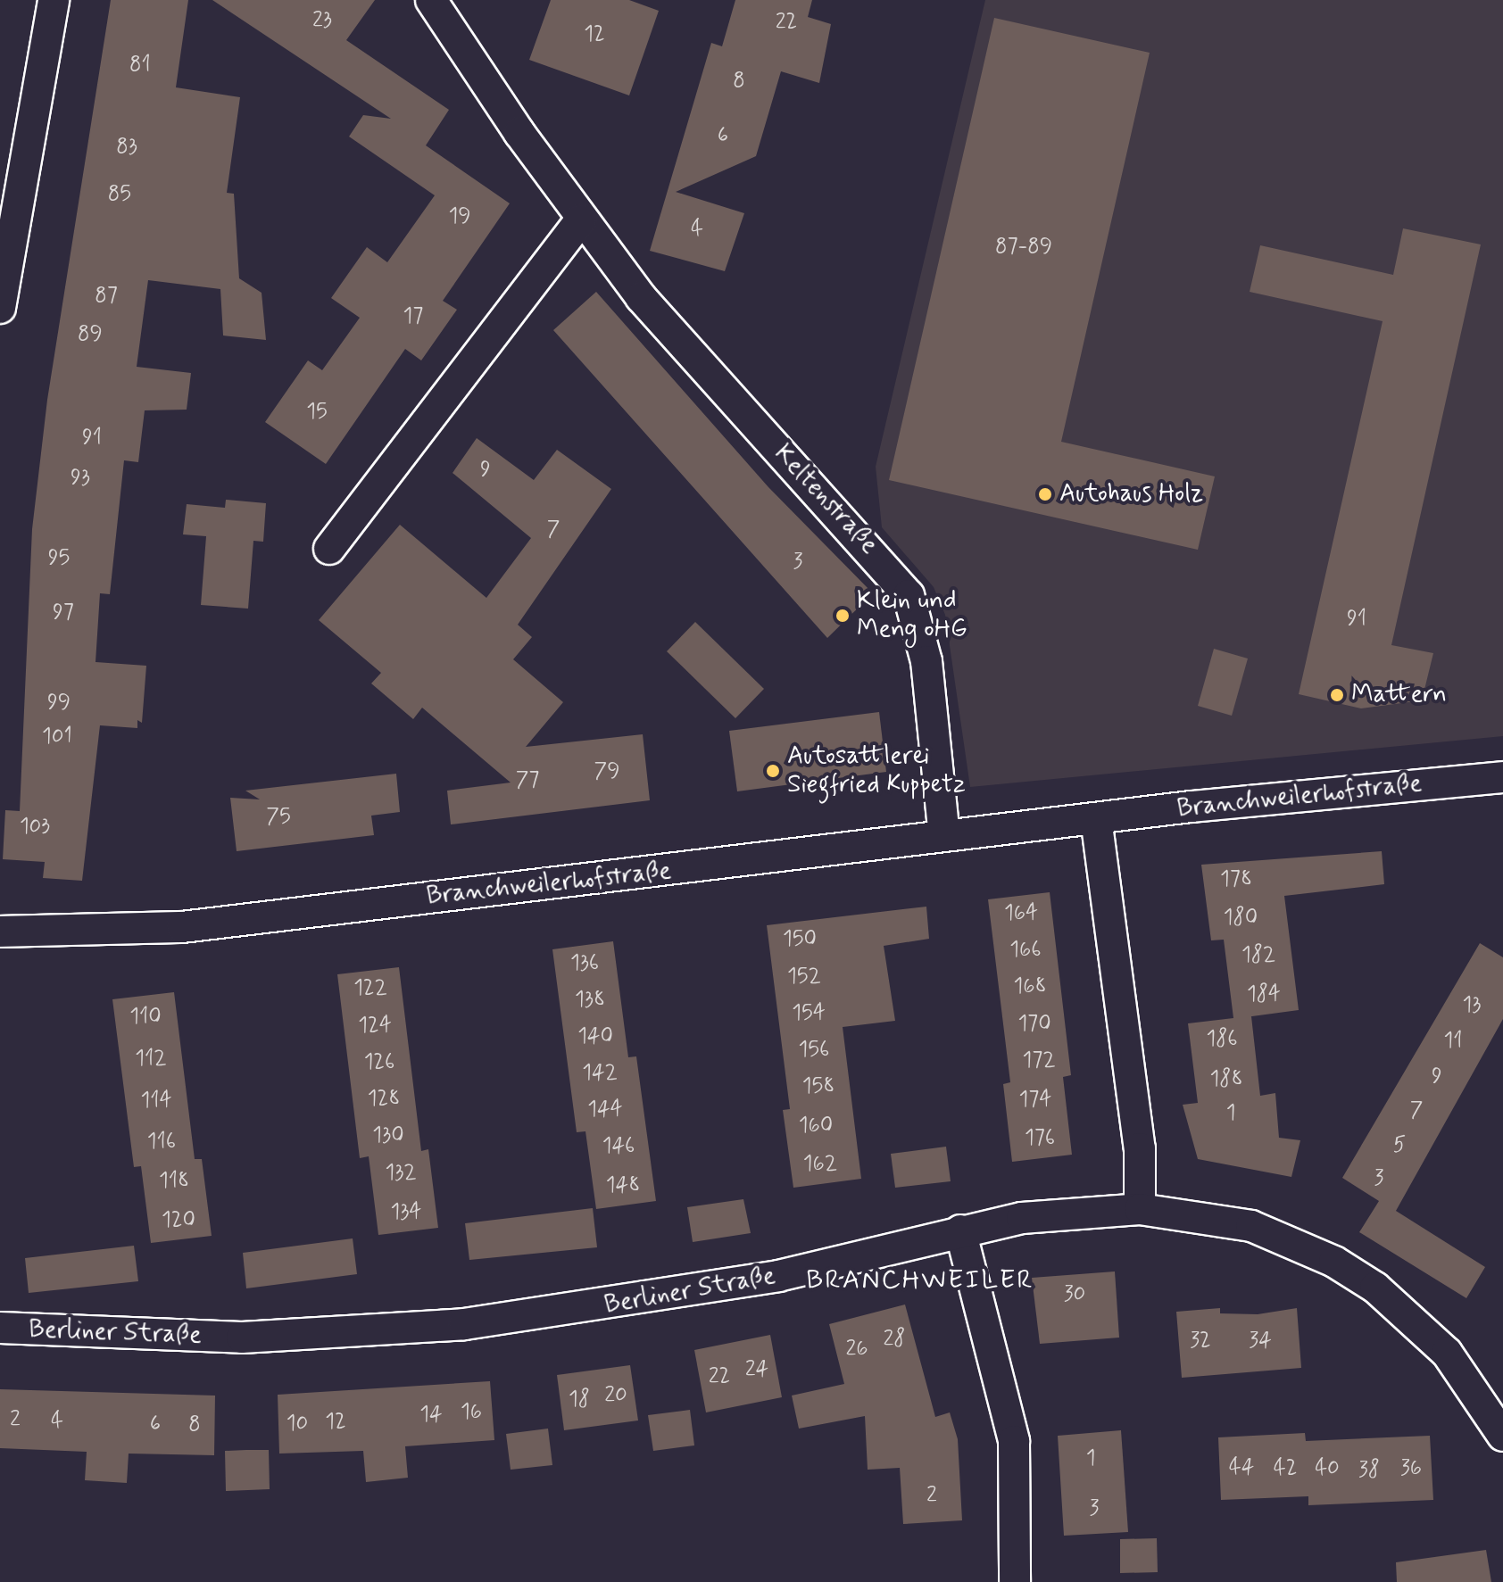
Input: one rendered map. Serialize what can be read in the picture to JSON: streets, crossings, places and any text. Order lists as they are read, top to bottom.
{
  "streets": {
    "street": ["Keltenstraße", "Branchweilerhofstraße", "Berliner Straße"]
  },
  "crossings": [
    ["Keltenstraße", "Branchweilerhofstraße"]
  ],
  "districts": ["BRANCHWEILER"],
  "places": [
    "Autohaus Holz",
    "Klein und Meng oHG",
    "Mattern",
    "Autosattlerei Siegfried Kuppetz"
  ],
  "house_numbers": [
    "23",
    "22",
    "12",
    "81",
    "8",
    "6",
    "83",
    "85",
    "19",
    "4",
    "87-89",
    "87",
    "17",
    "89",
    "15",
    "91",
    "9",
    "93",
    "7",
    "95",
    "3",
    "97",
    "91",
    "99",
    "101",
    "79",
    "77",
    "75",
    "103",
    "178",
    "164",
    "180",
    "150",
    "166",
    "182",
    "136",
    "152",
    "168",
    "122",
    "184",
    "138",
    "13",
    "154",
    "110",
    "170",
    "124",
    "140",
    "186",
    "11",
    "156",
    "112",
    "172",
    "126",
    "142",
    "9",
    "188",
    "158",
    "128",
    "174",
    "114",
    "144",
    "7",
    "1",
    "160",
    "130",
    "176",
    "116",
    "5",
    "146",
    "162",
    "132",
    "3",
    "118",
    "148",
    "134",
    "120",
    "30",
    "28",
    "32",
    "34",
    "26",
    "24",
    "22",
    "20",
    "18",
    "16",
    "14",
    "2",
    "4",
    "12",
    "6",
    "10",
    "8",
    "1",
    "44",
    "42",
    "40",
    "36",
    "38",
    "2",
    "3"
  ]
}
